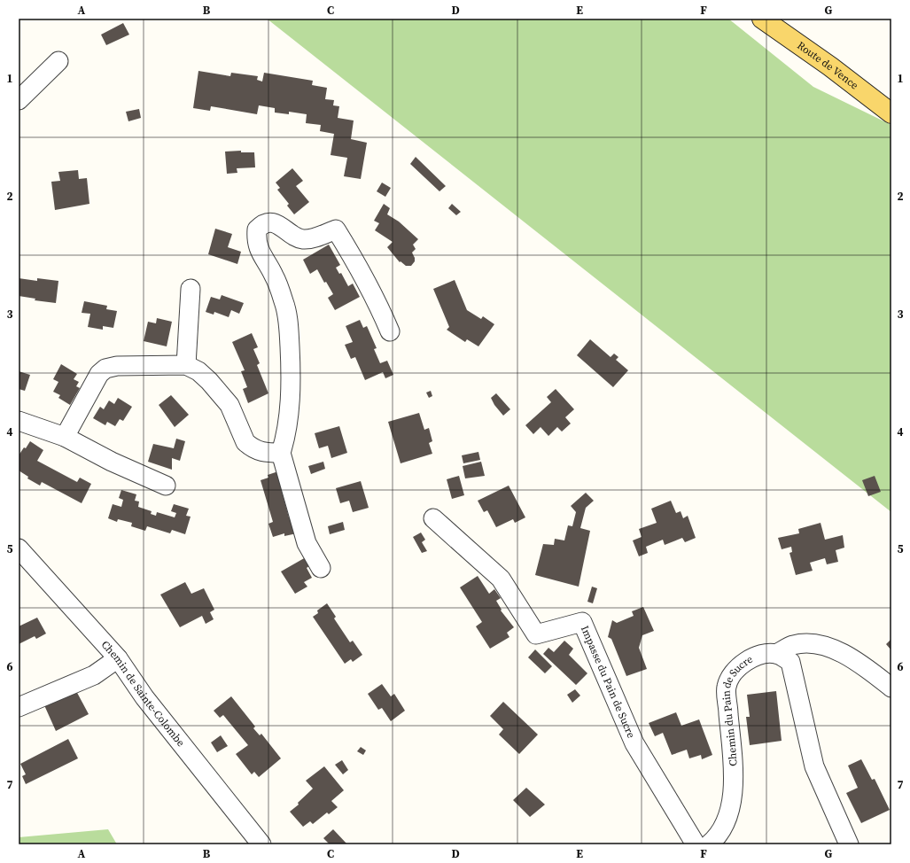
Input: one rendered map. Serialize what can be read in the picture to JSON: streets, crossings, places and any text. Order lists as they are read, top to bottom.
{
  "streets": {
    "main road": ["Route de Vence"],
    "street": ["Impasse du Pain de Sucre", "Chemin de Sainte-Colombe", "Chemin du Pain de Sucre"]
  },
  "grid": {
    "columns": [
      "A",
      "B",
      "C",
      "D",
      "E",
      "F",
      "G"
    ],
    "rows": [
      "1",
      "2",
      "3",
      "4",
      "5",
      "6",
      "7"
    ]
  }
}
